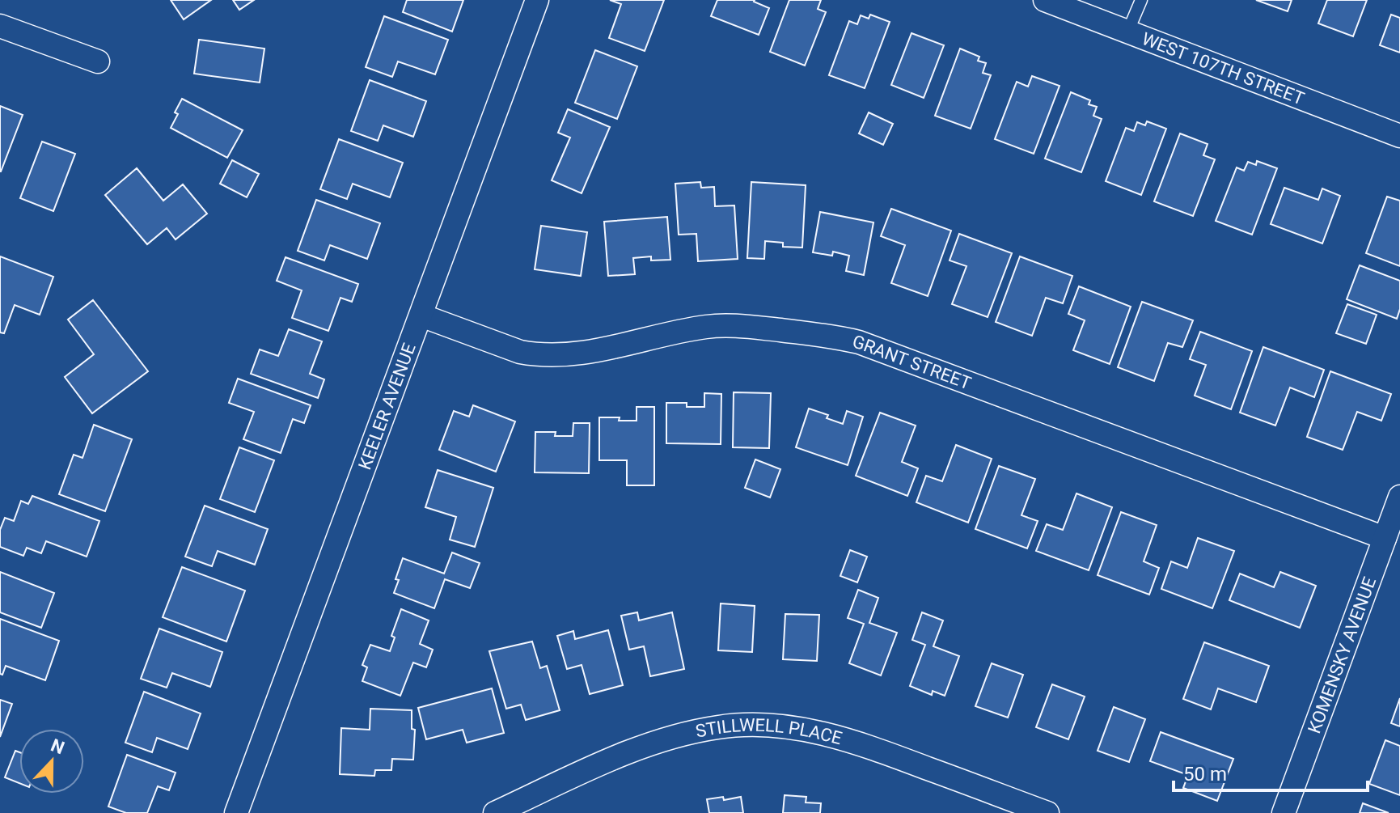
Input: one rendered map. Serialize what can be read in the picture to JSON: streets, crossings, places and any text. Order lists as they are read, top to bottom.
{
  "streets": {
    "street": [
      "WEST 107TH STREET",
      "GRANT STREET",
      "KEELER AVENUE",
      "KOMENSKY AVENUE",
      "STILLWELL PLACE"
    ]
  },
  "crossings": [
    ["GRANT STREET", "KEELER AVENUE"],
    ["GRANT STREET", "KOMENSKY AVENUE"]
  ],
  "scale_bar": "50 m",
  "north": "top"
}
